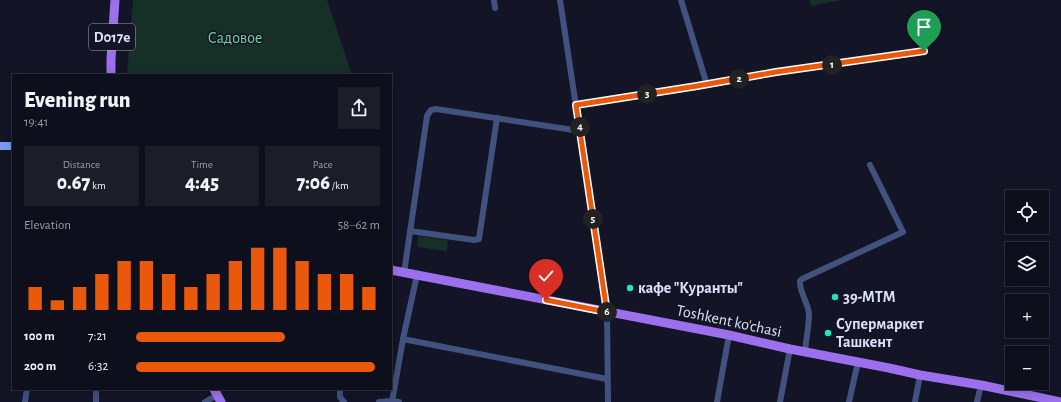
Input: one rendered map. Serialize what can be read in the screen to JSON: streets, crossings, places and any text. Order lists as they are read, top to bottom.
{
  "streets": {
    "main road": ["D017e", "Toshkent ko'chasi"]
  },
  "parks": ["Садовое"],
  "places": ["кафе \"Куранты\"", "39-MTM", "Супермаркет Ташкент"],
  "page": {
    "pins": [
      "1",
      "2",
      "3",
      "4",
      "5",
      "6"
    ],
    "heading": ["Evening run", "19:41"],
    "stats": [
      ["Distance", "0.67 km"],
      ["Time", "4:45"],
      ["Pace", "7:06 /km"]
    ],
    "map_buttons": ["+", "−"],
    "chart": ["Elevation", "58–62 m"],
    "list": [
      {
        "name": "100 m",
        "note": "7:21"
      },
      {
        "name": "200 m",
        "note": "6:32"
      }
    ]
  }
}
